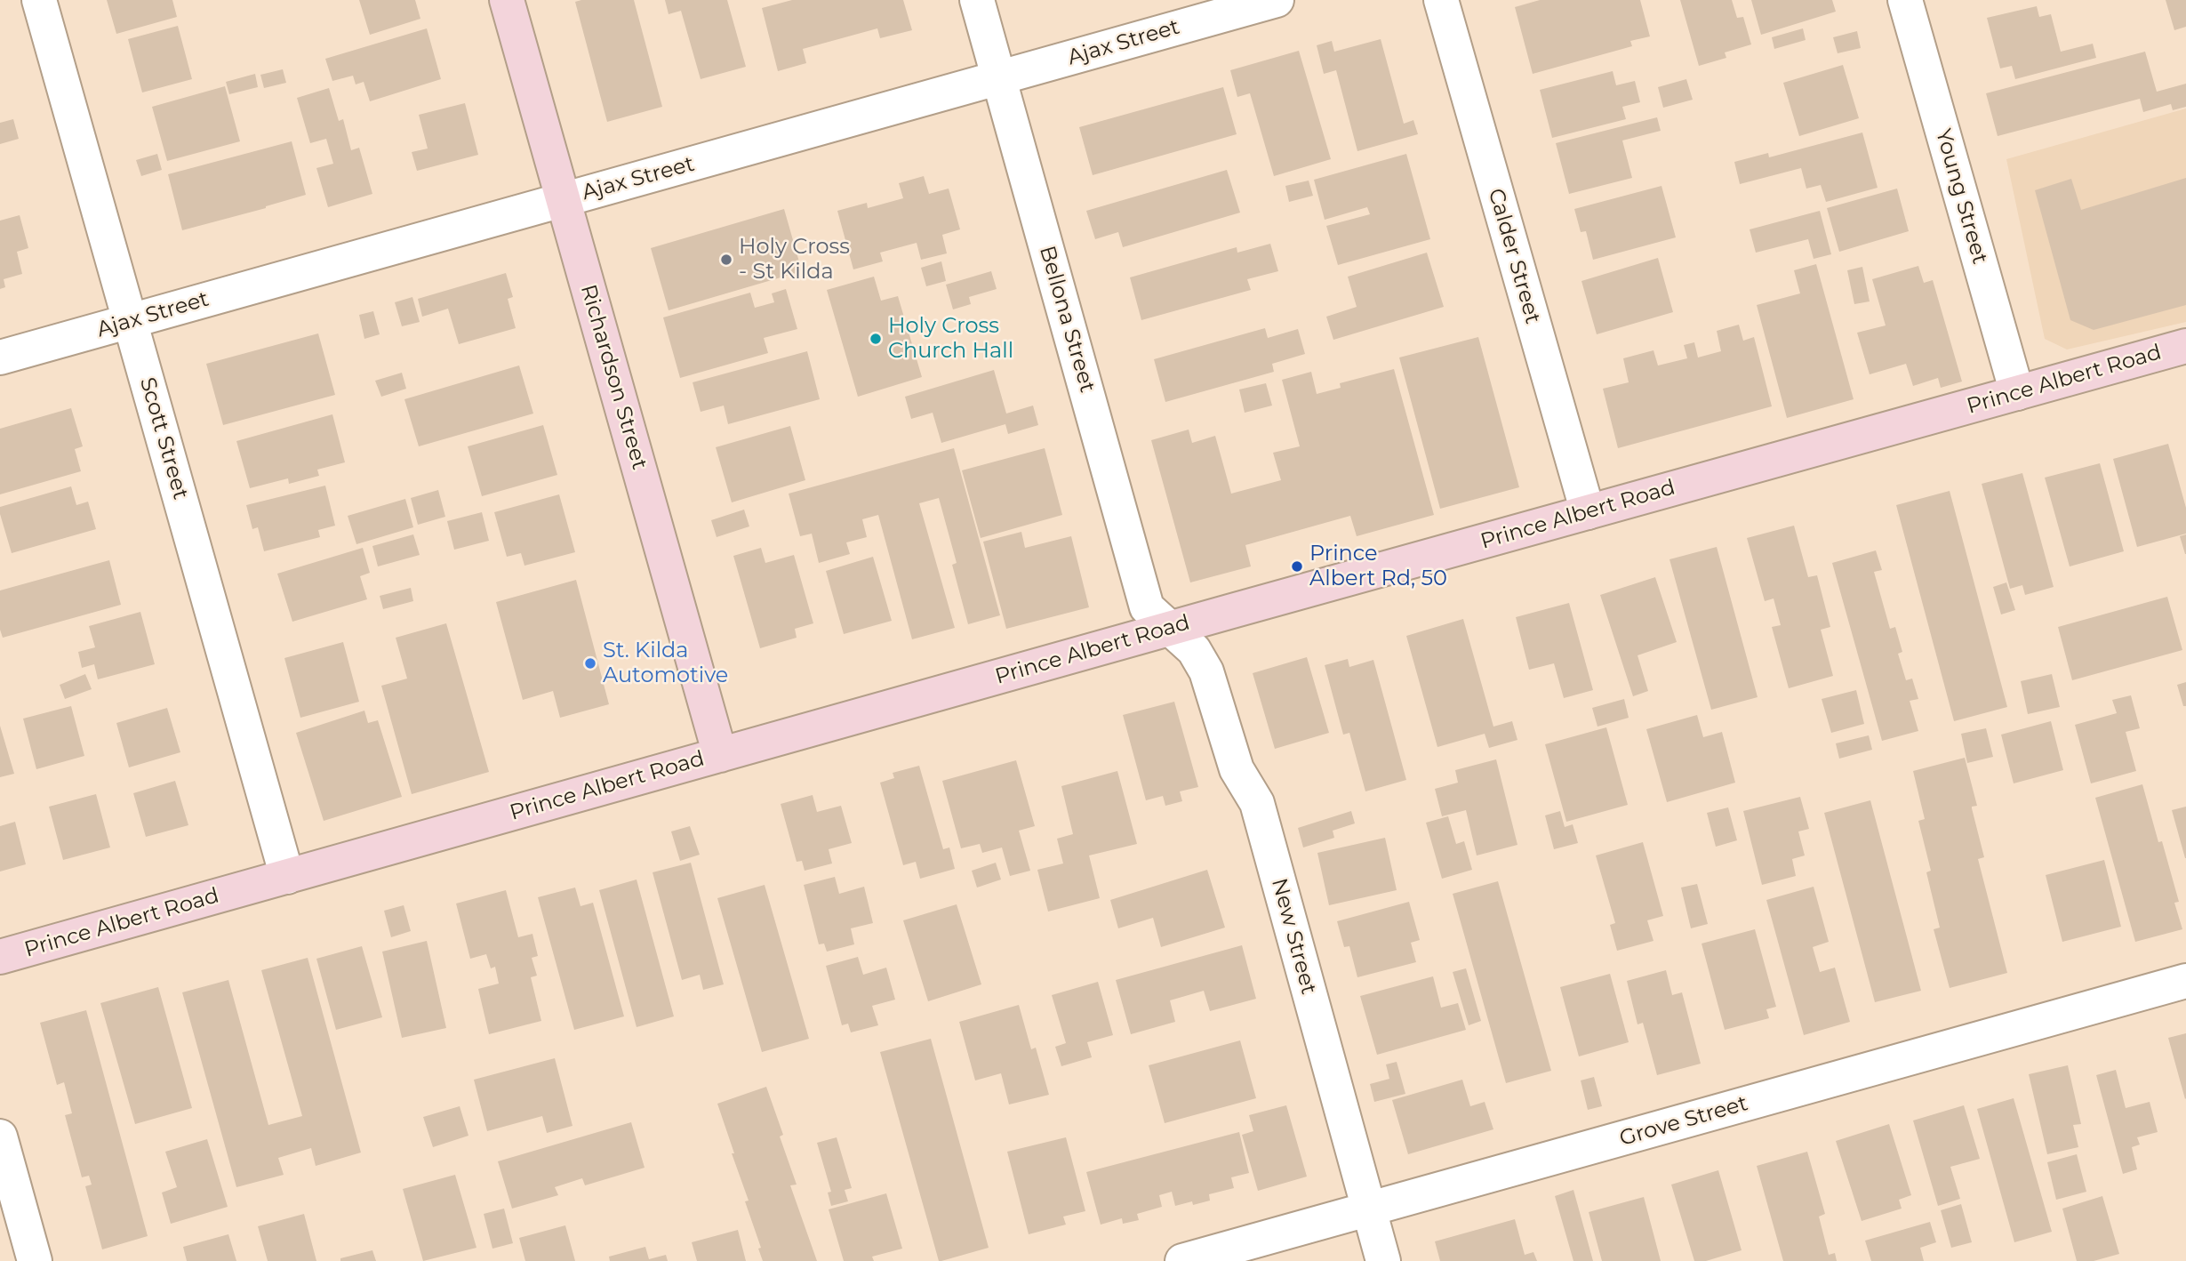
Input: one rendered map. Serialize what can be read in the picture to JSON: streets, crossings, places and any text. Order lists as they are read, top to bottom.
{
  "streets": {
    "street": [
      "Ajax Street",
      "Young Street",
      "Calder Street",
      "Bellona Street",
      "Richardson Street",
      "Prince Albert Road",
      "Scott Street",
      "New Street",
      "Grove Street"
    ]
  },
  "crossings": [
    ["Ajax Street", "Bellona Street"],
    ["Ajax Street", "Richardson Street"],
    ["Ajax Street", "Scott Street"],
    ["Young Street", "Prince Albert Road"],
    ["Calder Street", "Prince Albert Road"],
    ["Bellona Street", "Prince Albert Road"],
    ["Bellona Street", "New Street"],
    ["Richardson Street", "Prince Albert Road"],
    ["Prince Albert Road", "Scott Street"],
    ["Prince Albert Road", "New Street"],
    ["New Street", "Grove Street"]
  ],
  "places": [
    "Holy Cross - St Kilda",
    "Holy Cross Church Hall",
    "Prince Albert Rd, 50",
    "St. Kilda Automotive"
  ]
}
